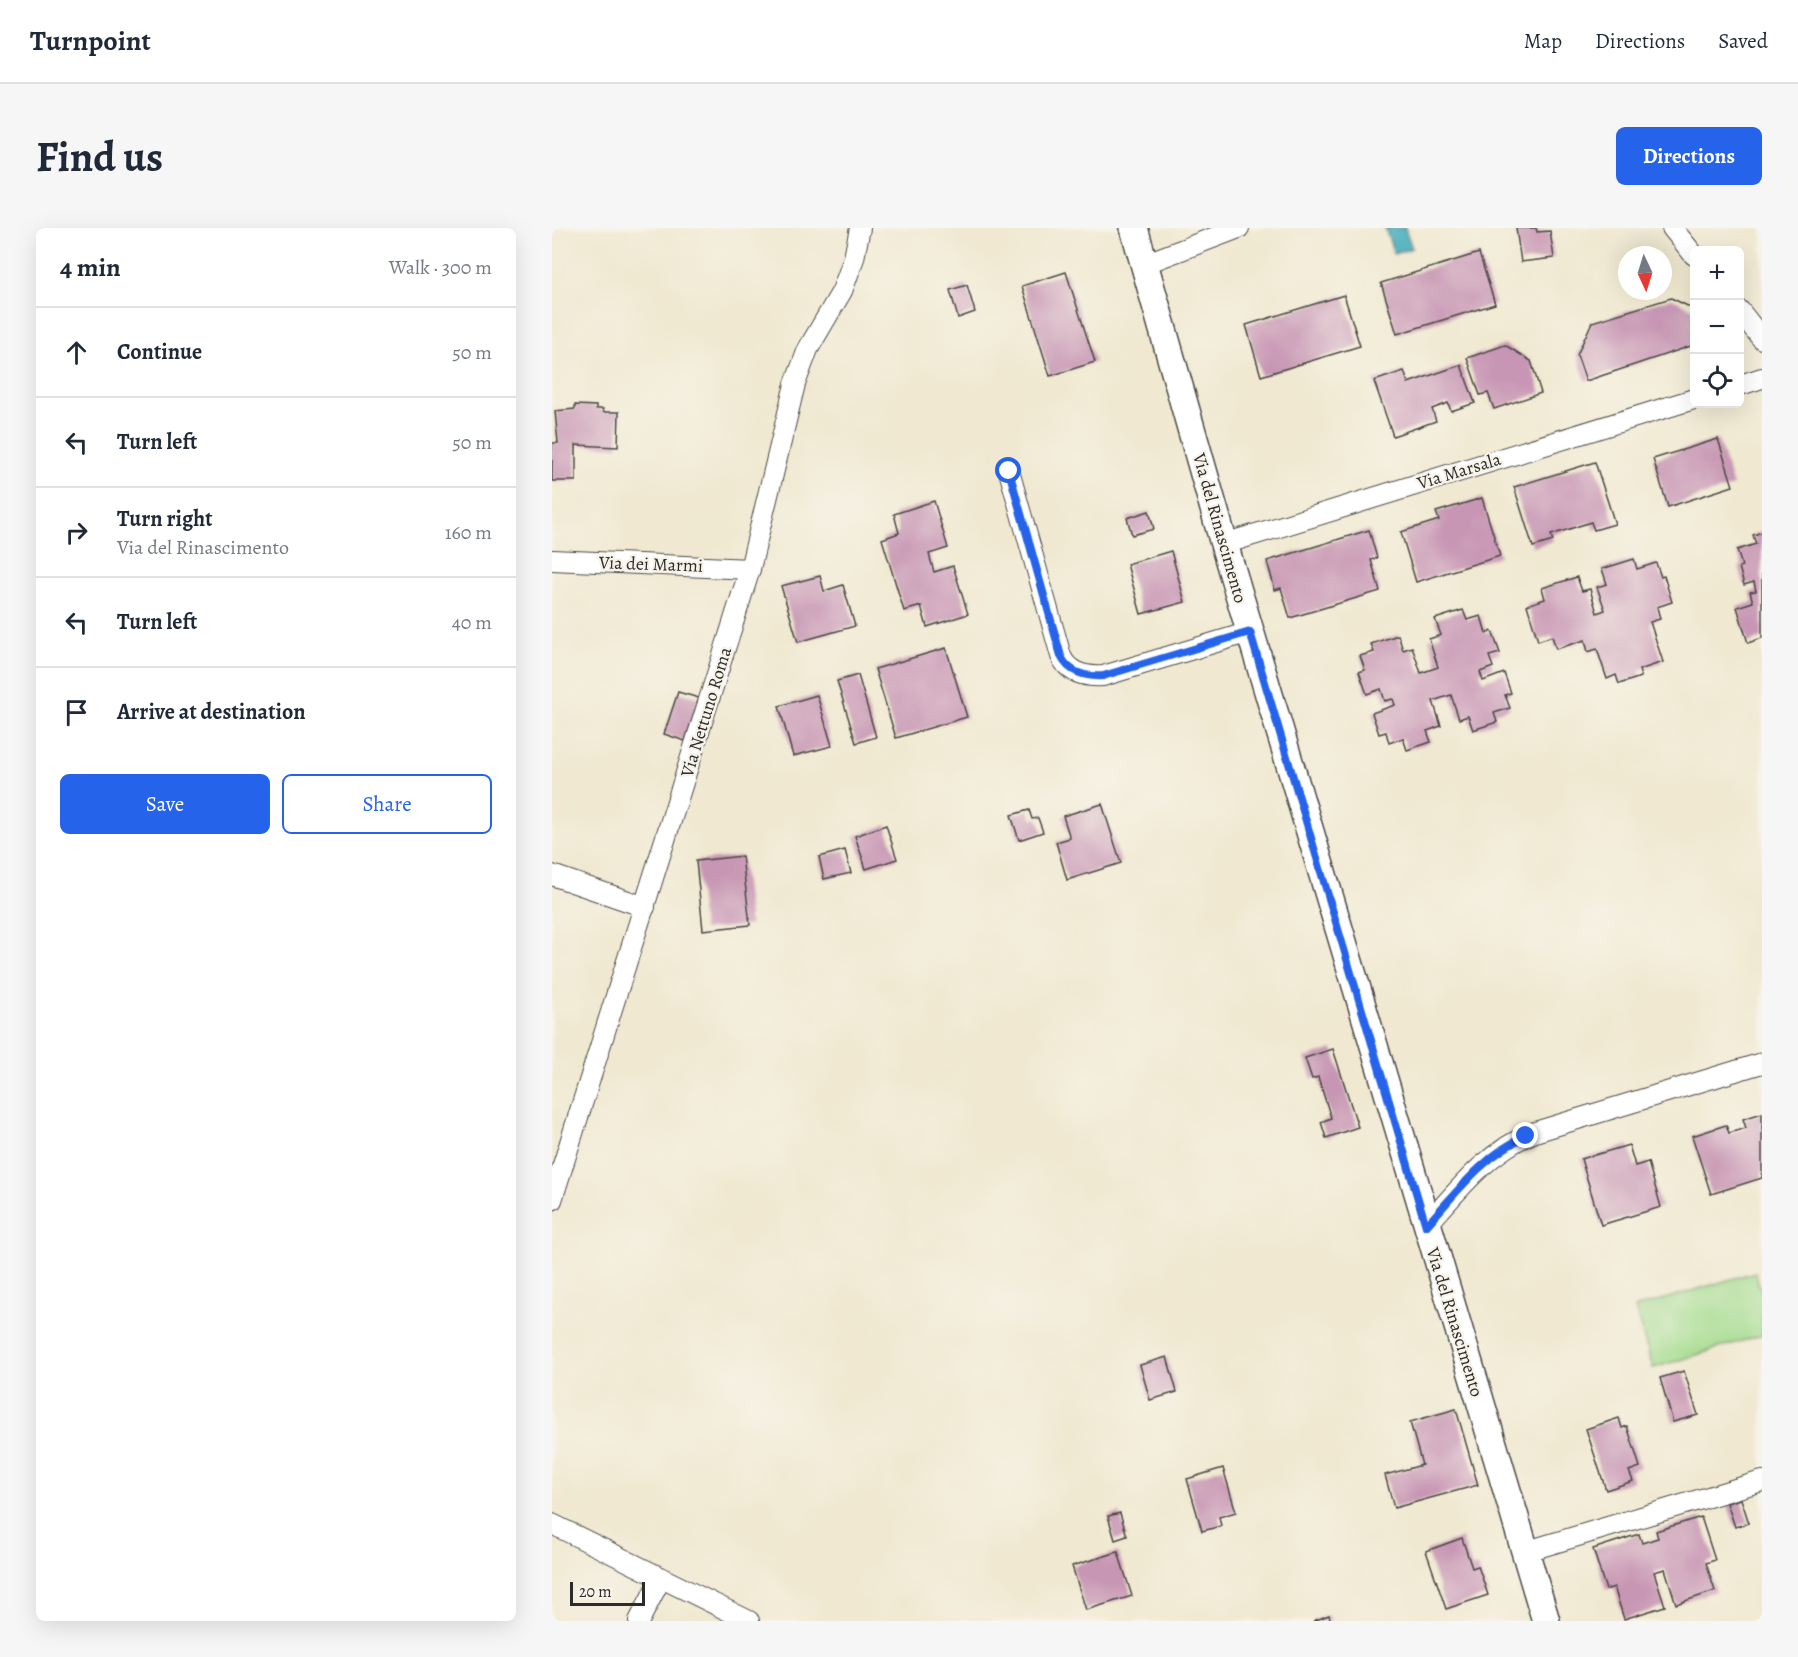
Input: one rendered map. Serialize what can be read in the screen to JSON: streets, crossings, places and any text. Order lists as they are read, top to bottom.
{
  "streets": {
    "street": [
      "Via Marsala",
      "Via del Rinascimento",
      "Via dei Marmi",
      "Via Nettuno Roma"
    ]
  },
  "crossings": [
    ["Via Marsala", "Via del Rinascimento"],
    ["Via dei Marmi", "Via Nettuno Roma"]
  ],
  "scale_bar": "20 m",
  "north": "bottom",
  "page": {
    "header": "Turnpoint",
    "nav": ["Map", "Directions", "Saved"],
    "buttons": [
      "Directions",
      ["Save", "Share"]
    ],
    "title": "Find us",
    "heading": ["4 min", "Walk · 300 m"],
    "map_buttons": ["+", "−"],
    "list": [
      ["Continue", "50 m"],
      ["Turn left", "50 m"],
      ["Turn right", "Via del Rinascimento", "160 m"],
      ["Turn left", "40 m"],
      "Arrive at destination"
    ],
    "scale": "20 m"
  }
}
